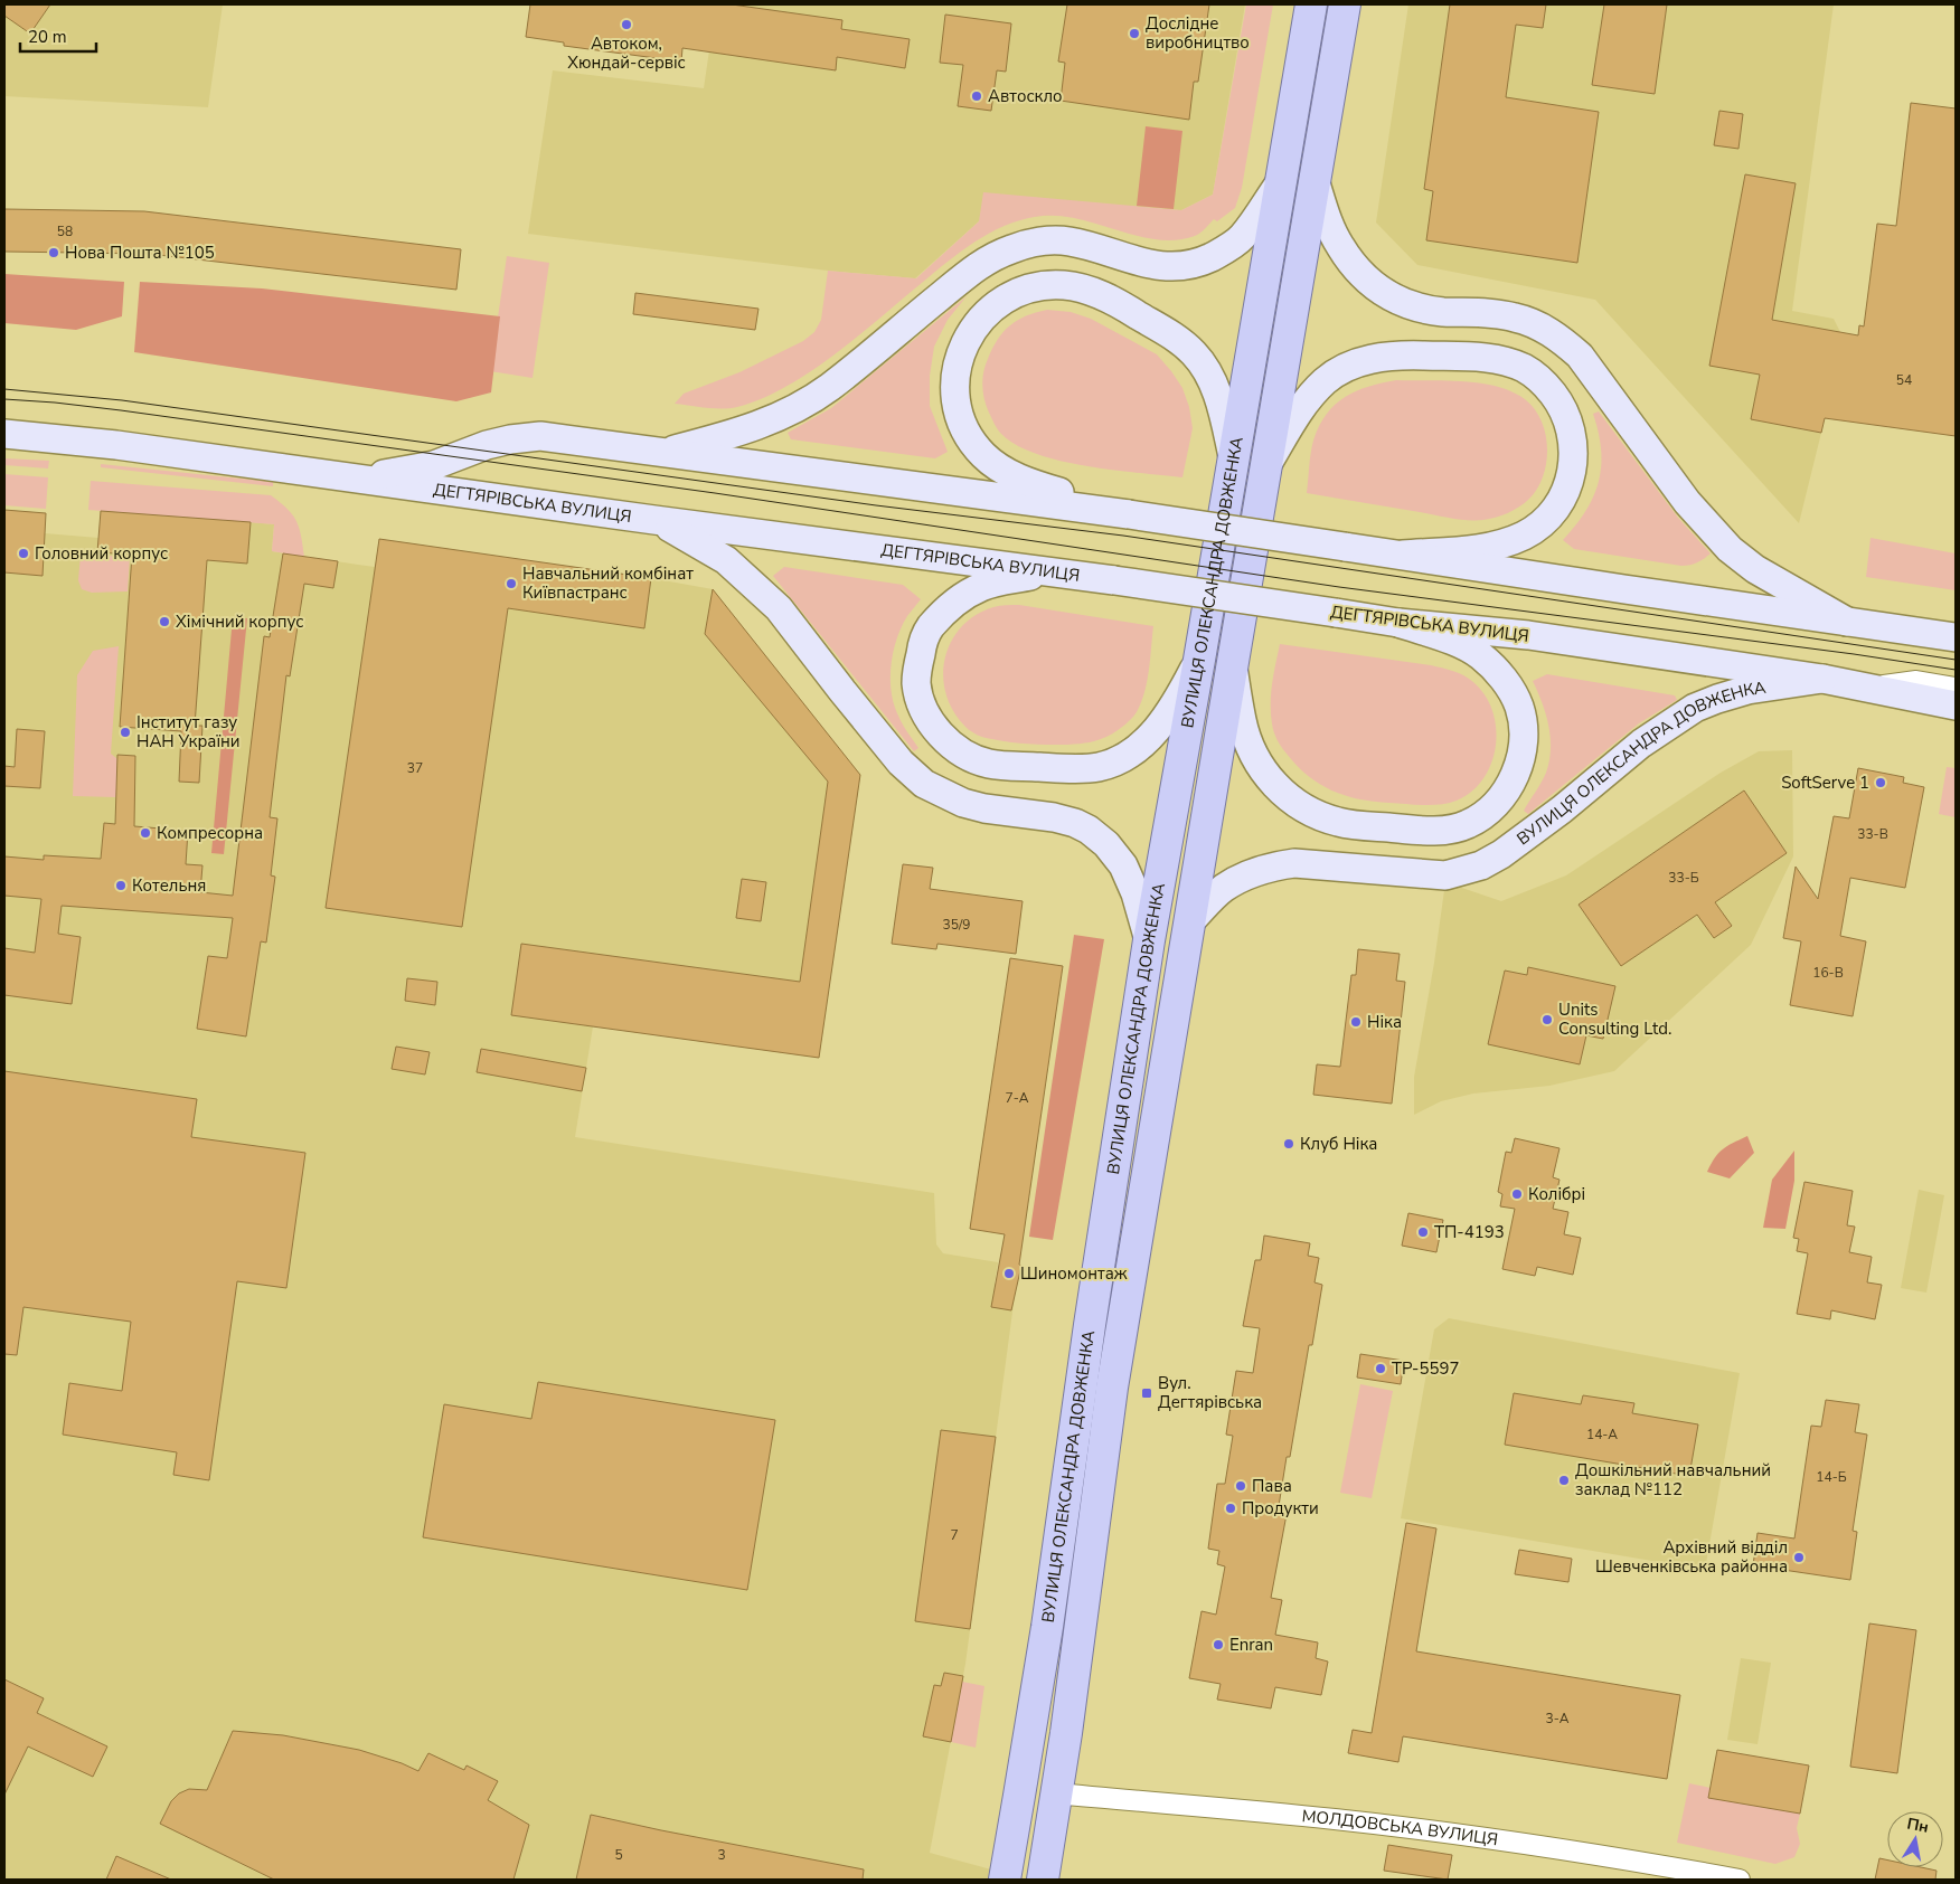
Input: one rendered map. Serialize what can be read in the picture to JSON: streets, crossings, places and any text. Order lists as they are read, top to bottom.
{
  "streets": {
    "main road": ["ДЕГТЯРІВСЬКА ВУЛИЦЯ", "ВУЛИЦЯ ОЛЕКСАНДРА ДОВЖЕНКА"],
    "street": ["МОЛДОВСЬКА ВУЛИЦЯ"]
  },
  "crossings": [
    ["ДЕГТЯРІВСЬКА ВУЛИЦЯ", "ВУЛИЦЯ ОЛЕКСАНДРА ДОВЖЕНКА"],
    ["ВУЛИЦЯ ОЛЕКСАНДРА ДОВЖЕНКА", "МОЛДОВСЬКА ВУЛИЦЯ"]
  ],
  "places": {
    "other": [
      "Автоком, Хюндай-сервіс",
      "Дослідне виробництво",
      "Автоскло",
      "Нова Пошта №105",
      "Головний корпус",
      "Навчальний комбінат Київпастранс",
      "Хімічний корпус",
      "Інститут газу НАН України",
      "SoftServe 1",
      "Компресорна",
      "Котельня",
      "Units Consulting Ltd.",
      "Ніка",
      "Клуб Ніка",
      "Колібрі",
      "ТП-4193",
      "Шиномонтаж",
      "ТР-5597",
      "Дошкільний навчальний заклад №112",
      "Пава",
      "Продукти",
      "Архівний відділ Шевченківська районна",
      "Enran"
    ],
    "transit": ["Вул. Дегтярівська"]
  },
  "house_numbers": [
    "58",
    "54",
    "37",
    "33-В",
    "33-Б",
    "35/9",
    "16-В",
    "7-А",
    "14-А",
    "14-Б",
    "7",
    "3-А",
    "5",
    "3"
  ],
  "scale_bar": "20 m",
  "north": "top"
}
